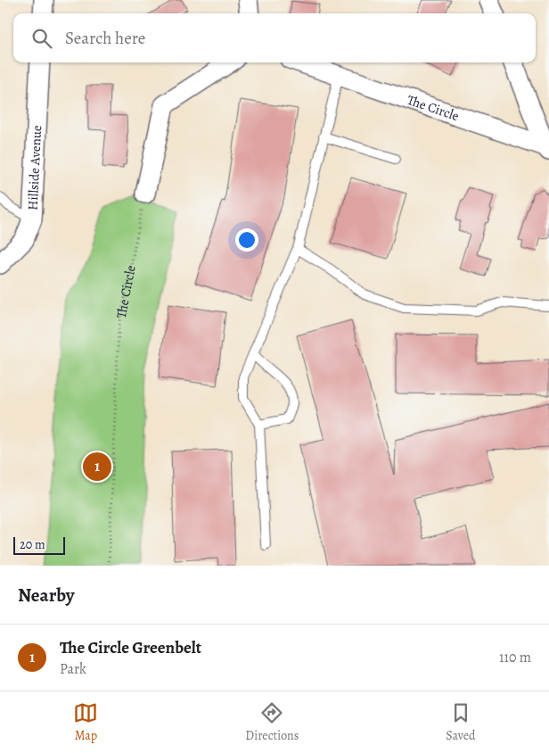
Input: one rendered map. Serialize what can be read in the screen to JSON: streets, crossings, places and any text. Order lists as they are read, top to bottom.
{
  "streets": {
    "street": ["The Circle", "Hillside Avenue"]
  },
  "scale_bar": "20 m",
  "page": {
    "search": "Search here",
    "pins": "1",
    "scale": "20 m",
    "heading": "Nearby",
    "list": [
      {
        "mark": "1",
        "name": "The Circle Greenbelt",
        "note": "Park",
        "value": "110 m"
      }
    ],
    "nav": ["Map", "Directions", "Saved"]
  }
}
